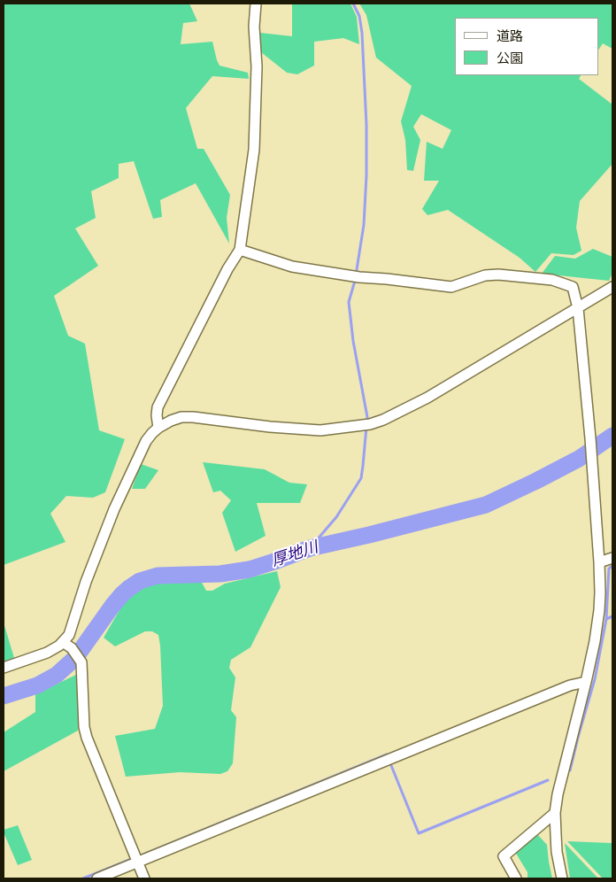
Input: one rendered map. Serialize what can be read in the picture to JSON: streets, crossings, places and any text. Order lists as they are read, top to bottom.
{
  "water": ["厚地川"],
  "legend": ["道路", "公園"]
}
